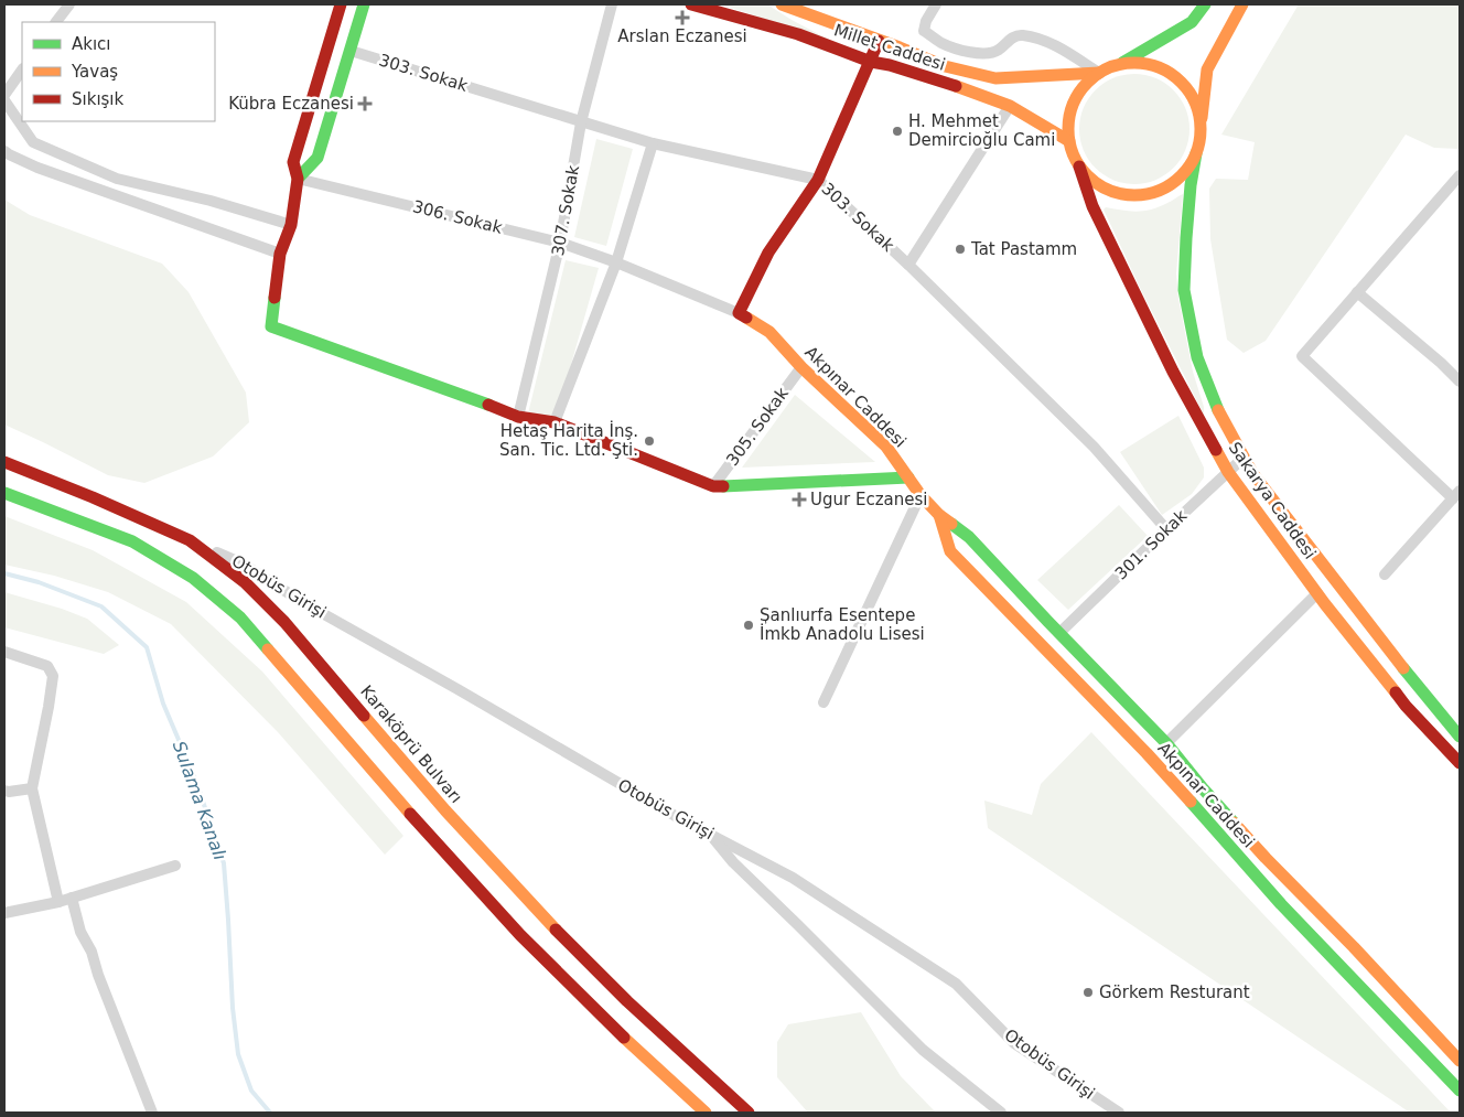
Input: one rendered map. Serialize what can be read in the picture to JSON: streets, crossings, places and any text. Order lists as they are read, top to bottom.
{
  "streets": {
    "main road": [
      "Millet Caddesi",
      "Akpınar Caddesi",
      "Sakarya Caddesi",
      "Karaköprü Bulvarı"
    ],
    "street": [
      "303. Sokak",
      "307. Sokak",
      "306. Sokak",
      "305. Sokak",
      "301. Sokak",
      "Otobüs Girişi"
    ]
  },
  "crossings": [
    ["Millet Caddesi", "Sakarya Caddesi"],
    ["303. Sokak", "307. Sokak"],
    ["303. Sokak", "301. Sokak"],
    ["307. Sokak", "306. Sokak"],
    ["306. Sokak", "Akpınar Caddesi"],
    ["Akpınar Caddesi", "305. Sokak"],
    ["Akpınar Caddesi", "301. Sokak"],
    ["Sakarya Caddesi", "301. Sokak"],
    ["Otobüs Girişi", "Karaköprü Bulvarı"]
  ],
  "water": ["Sulama Kanalı"],
  "places": {
    "health": ["Arslan Eczanesi", "Kübra Eczanesi", "Ugur Eczanesi"],
    "other": [
      "H. Mehmet Demircioğlu Cami",
      "Tat Pastamm",
      "Hetaş Harita İnş. San. Tic. Ltd. Şti.",
      "Şanlıurfa Esentepe İmkb Anadolu Lisesi",
      "Görkem Resturant"
    ]
  },
  "legend": ["Akıcı", "Yavaş", "Sıkışık"]
}
